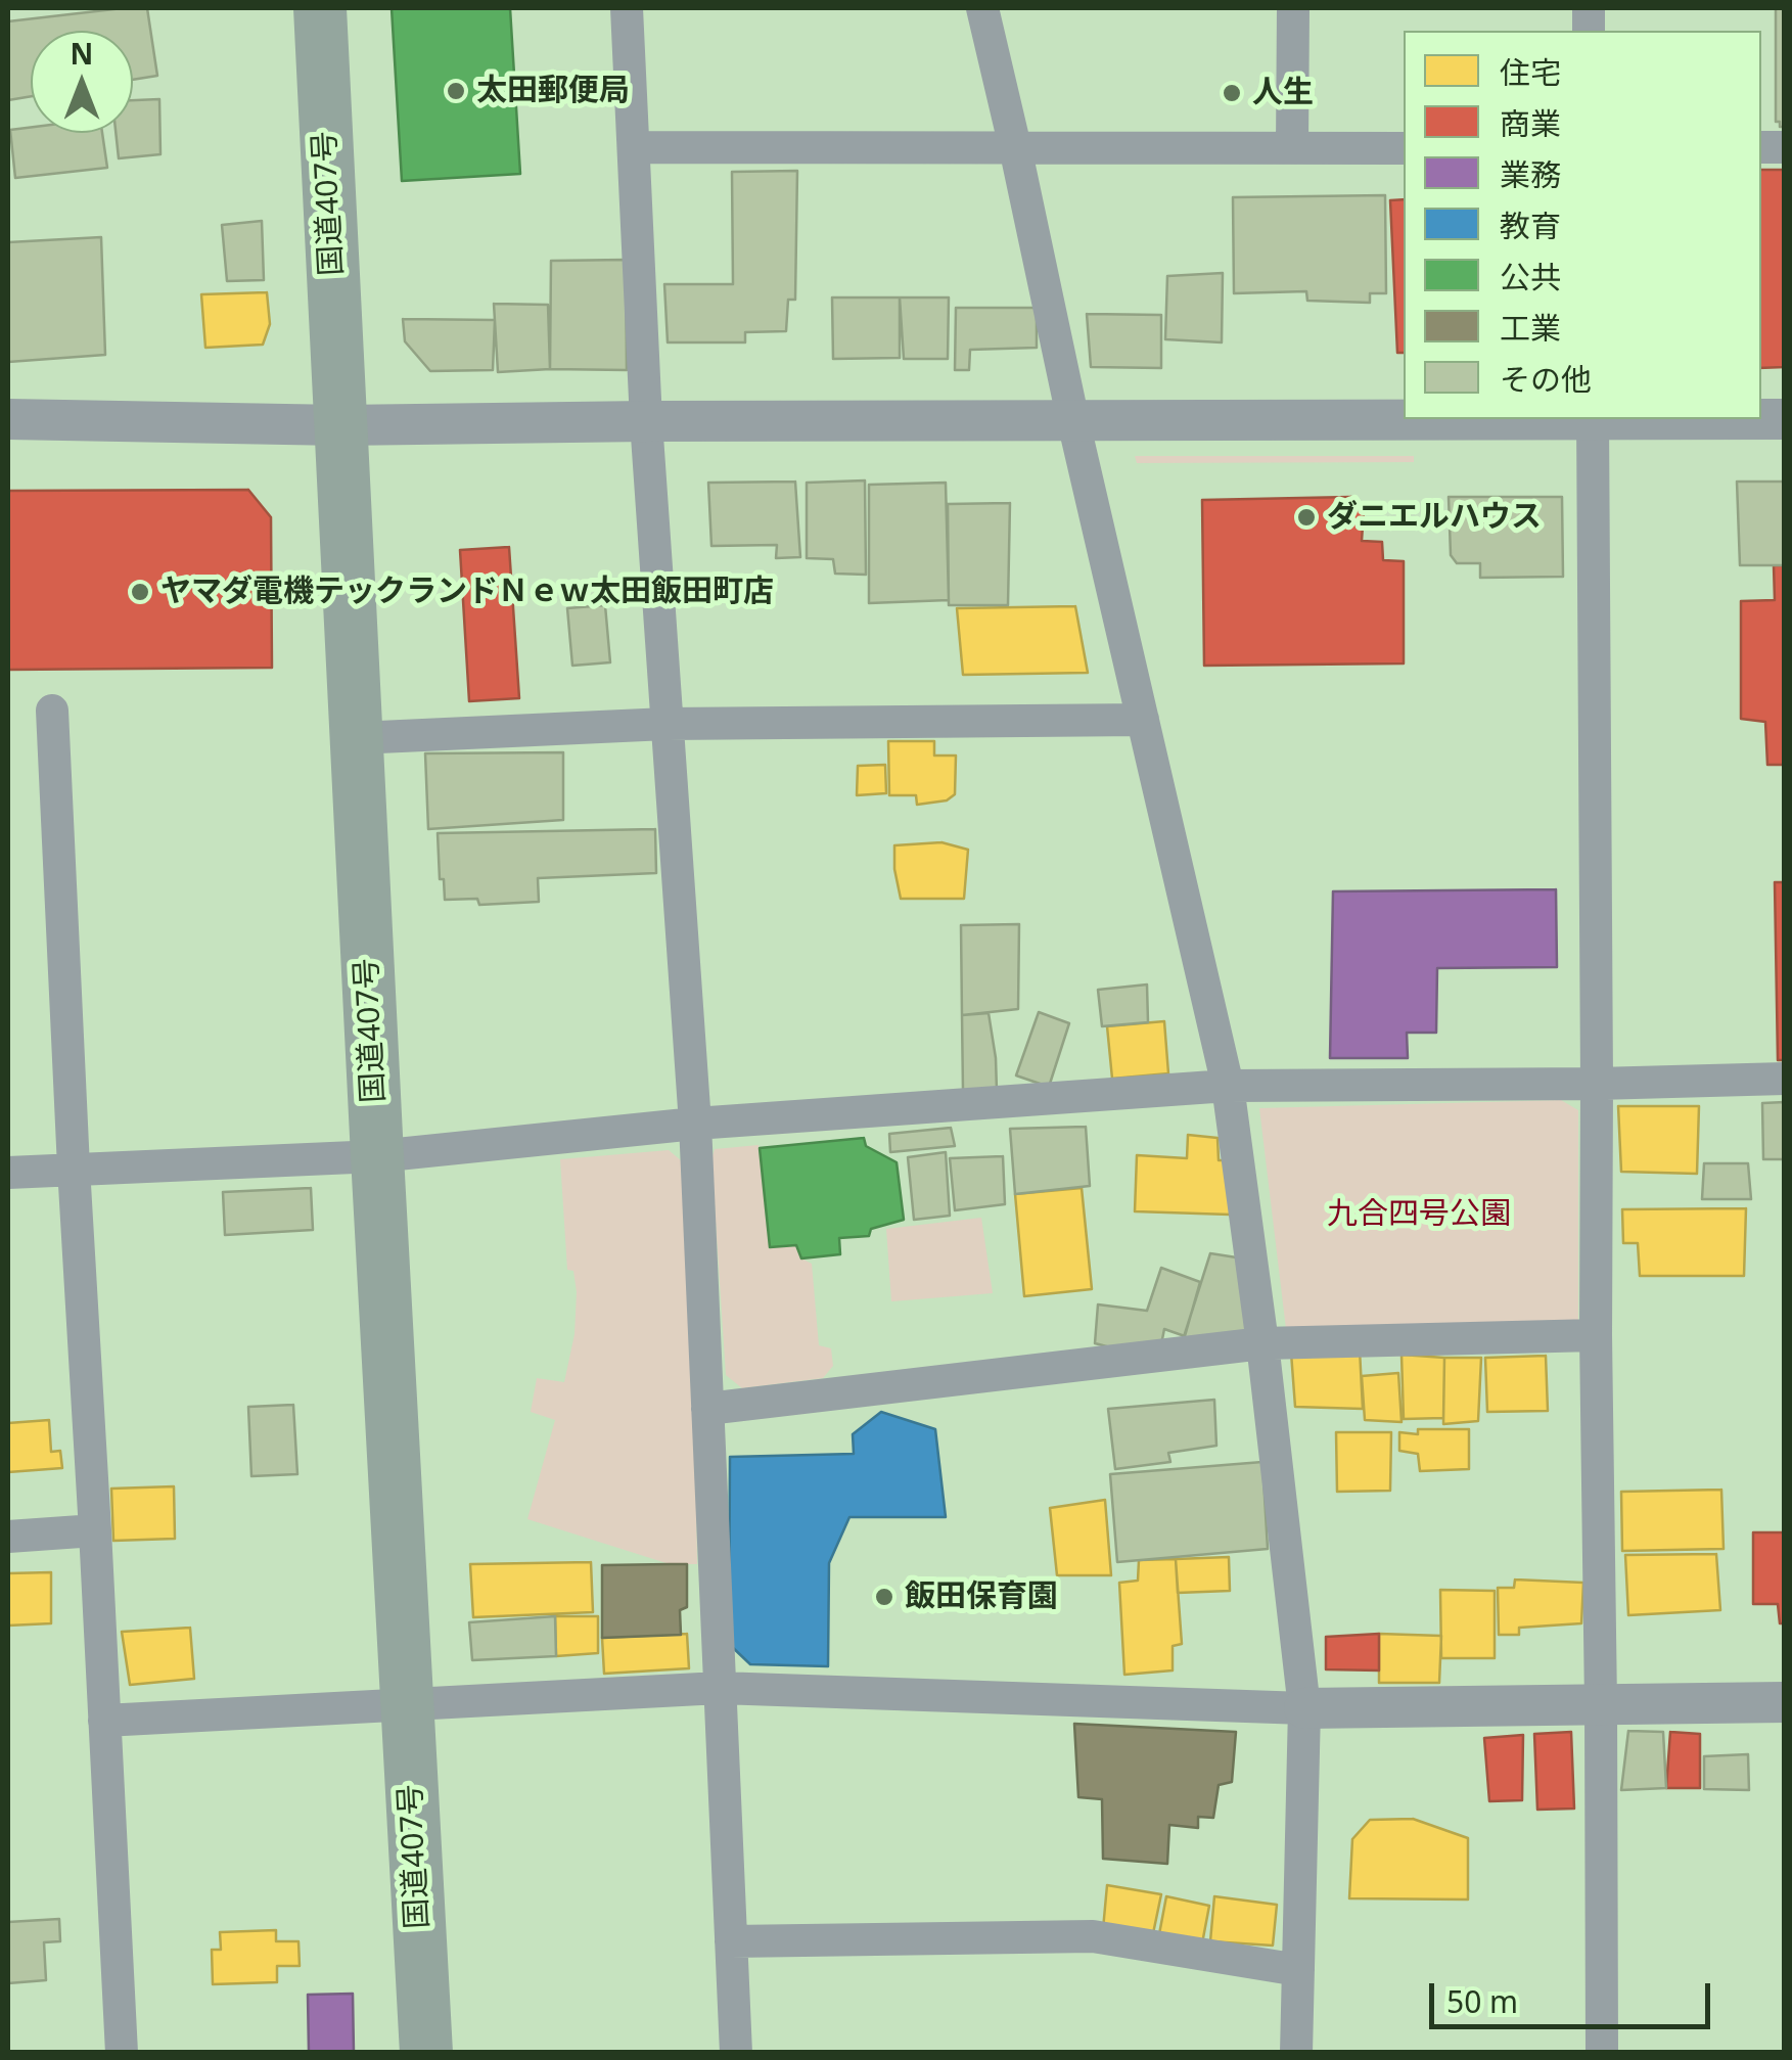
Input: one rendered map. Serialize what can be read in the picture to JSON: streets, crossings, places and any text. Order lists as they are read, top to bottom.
{
  "streets": {
    "highway": ["国道407号"]
  },
  "parks": ["九合四号公園"],
  "places": [
    "太田郵便局",
    "人生",
    "ダニエルハウス",
    "ヤマダ電機テックランドＮｅｗ太田飯田町店",
    "飯田保育園"
  ],
  "legend": [
    "住宅",
    "商業",
    "業務",
    "教育",
    "公共",
    "工業",
    "その他"
  ],
  "scale_bar": "50 m",
  "north": "top"
}
